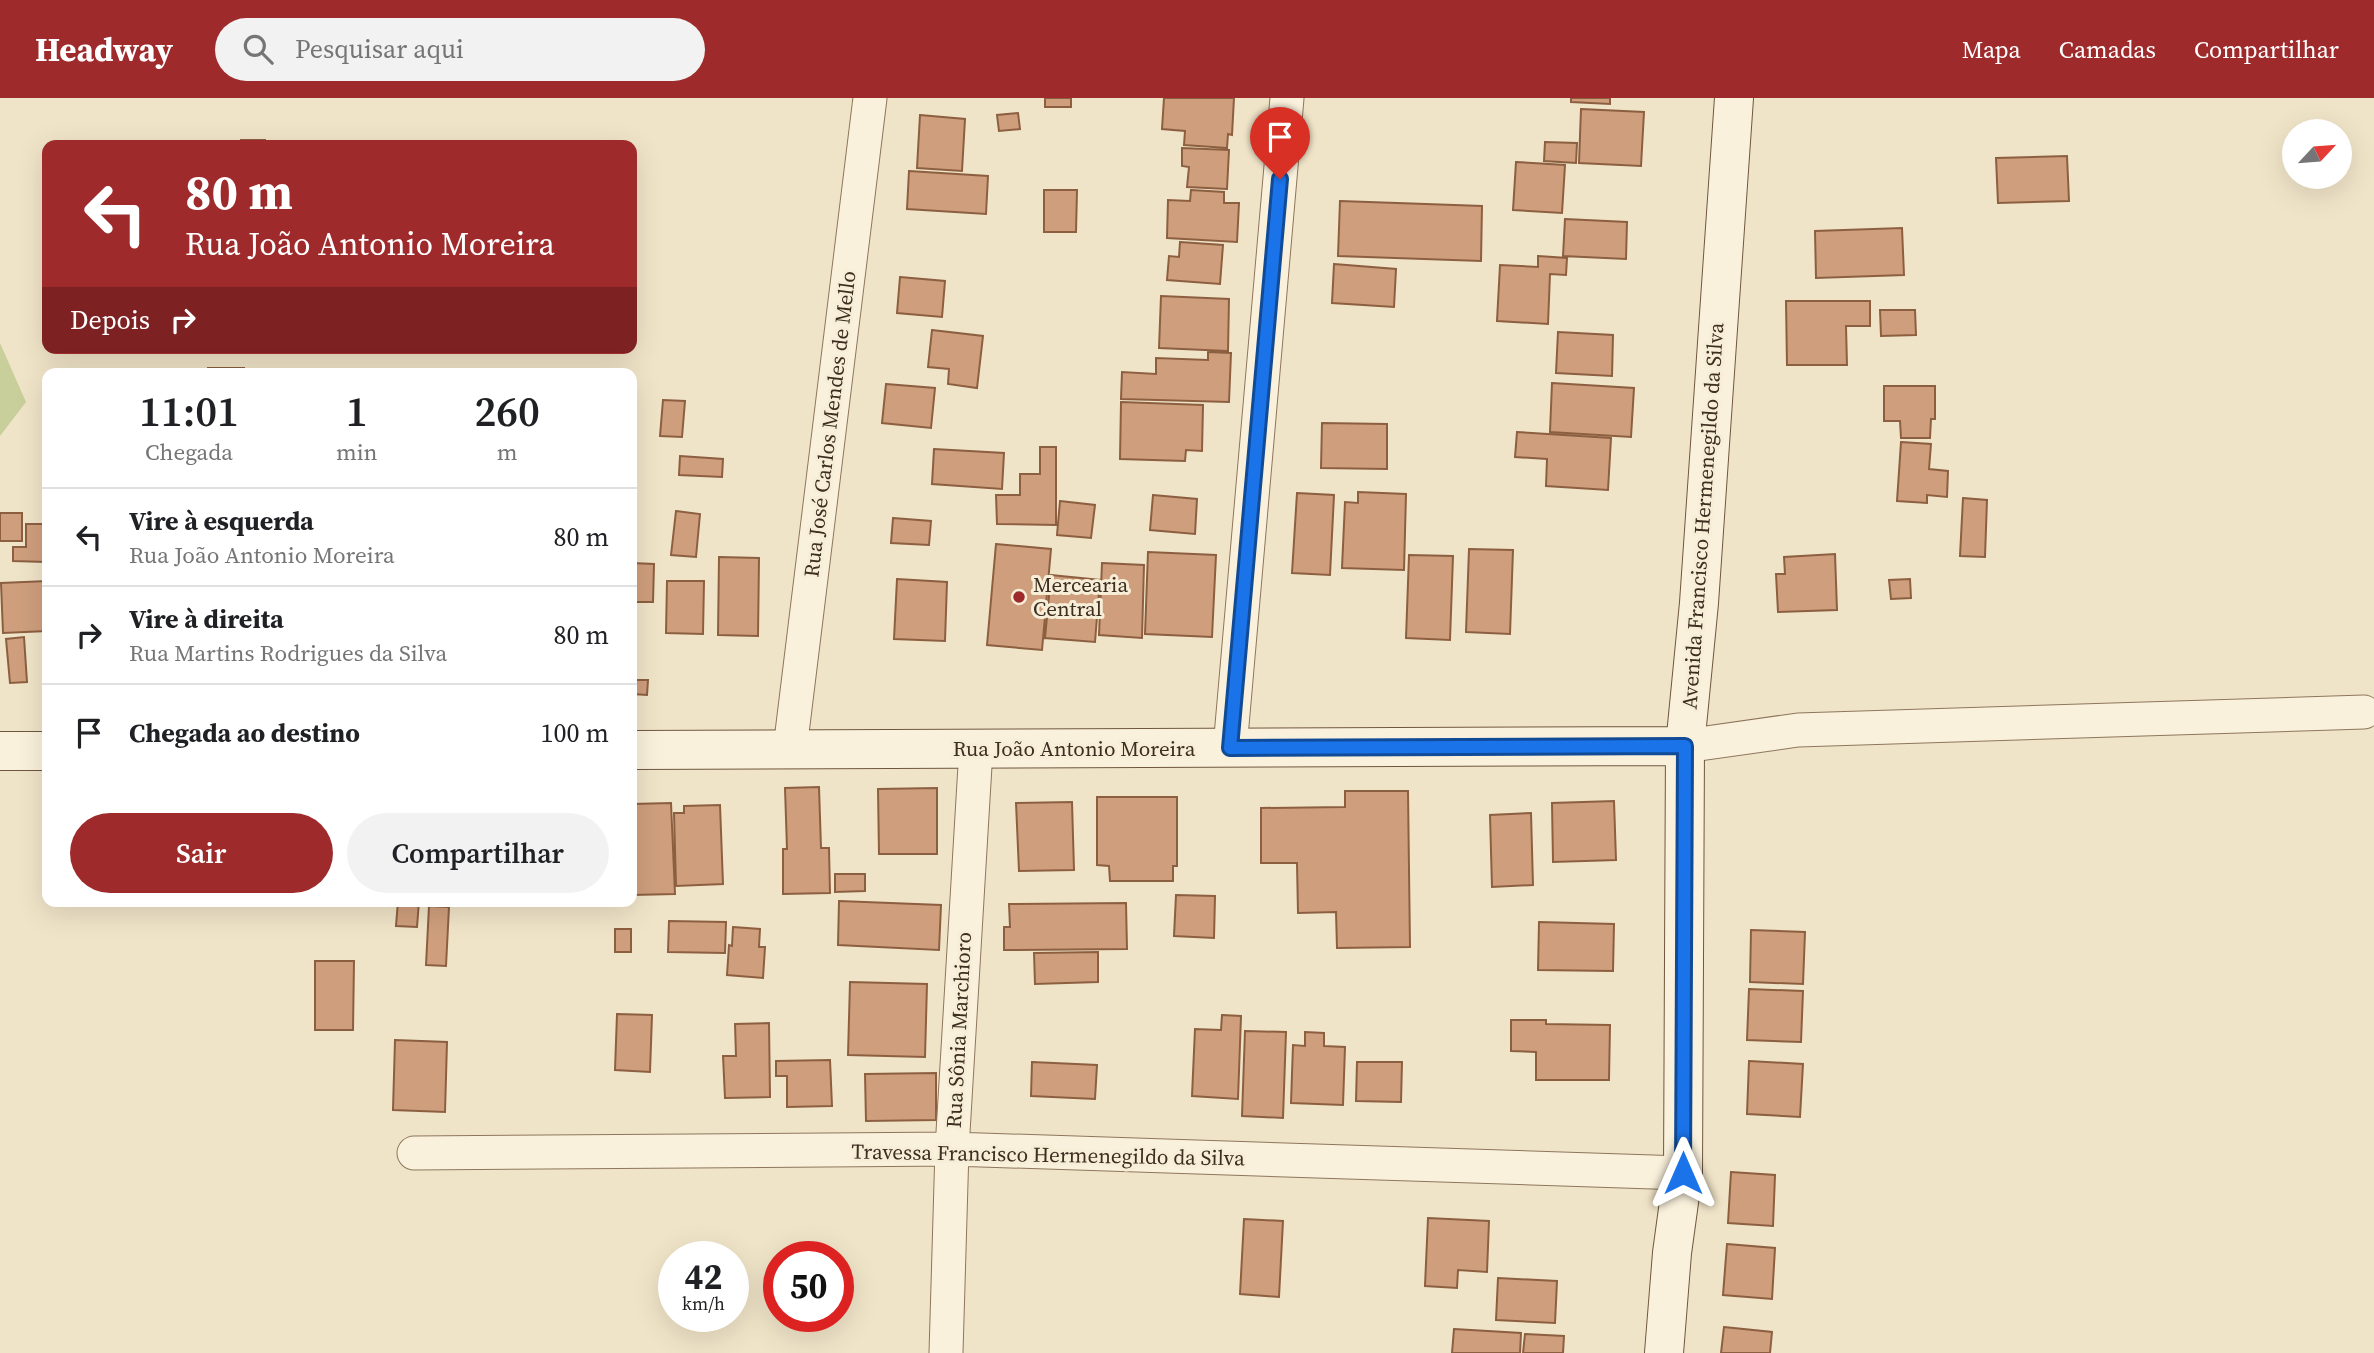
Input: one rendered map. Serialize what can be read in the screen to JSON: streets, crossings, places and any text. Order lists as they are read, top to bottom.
{
  "streets": {
    "main road": ["Avenida Francisco Hermenegildo da Silva", "Rua João Antonio Moreira"],
    "street": ["Rua José Carlos Mendes de Mello", "Rua Sônia Marchioro", "Travessa Francisco Hermenegildo da Silva"]
  },
  "crossings": [
    ["Rua José Carlos Mendes de Mello", "Rua João Antonio Moreira"],
    ["Avenida Francisco Hermenegildo da Silva", "Rua João Antonio Moreira"],
    ["Avenida Francisco Hermenegildo da Silva", "Travessa Francisco Hermenegildo da Silva"],
    ["Rua João Antonio Moreira", "Rua Sônia Marchioro"],
    ["Rua Sônia Marchioro", "Travessa Francisco Hermenegildo da Silva"]
  ],
  "places": ["Mercearia Central"],
  "north": "top right",
  "page": {
    "header": "Headway",
    "search": "Pesquisar aqui",
    "nav": ["Mapa", "Camadas", "Compartilhar"],
    "turn": ["80 m", "Rua João Antonio Moreira"],
    "then": "Depois",
    "eta": [
      "11:01",
      "Chegada",
      "1",
      "min",
      "260",
      "m"
    ],
    "list": [
      {
        "name": "Vire à esquerda",
        "note": "Rua João Antonio Moreira",
        "value": "80 m"
      },
      {
        "name": "Vire à direita",
        "note": "Rua Martins Rodrigues da Silva",
        "value": "80 m"
      },
      {
        "name": "Chegada ao destino",
        "value": "100 m"
      }
    ],
    "buttons": ["Sair", "Compartilhar"],
    "speed": "42 km/h",
    "limit": "50"
  }
}
